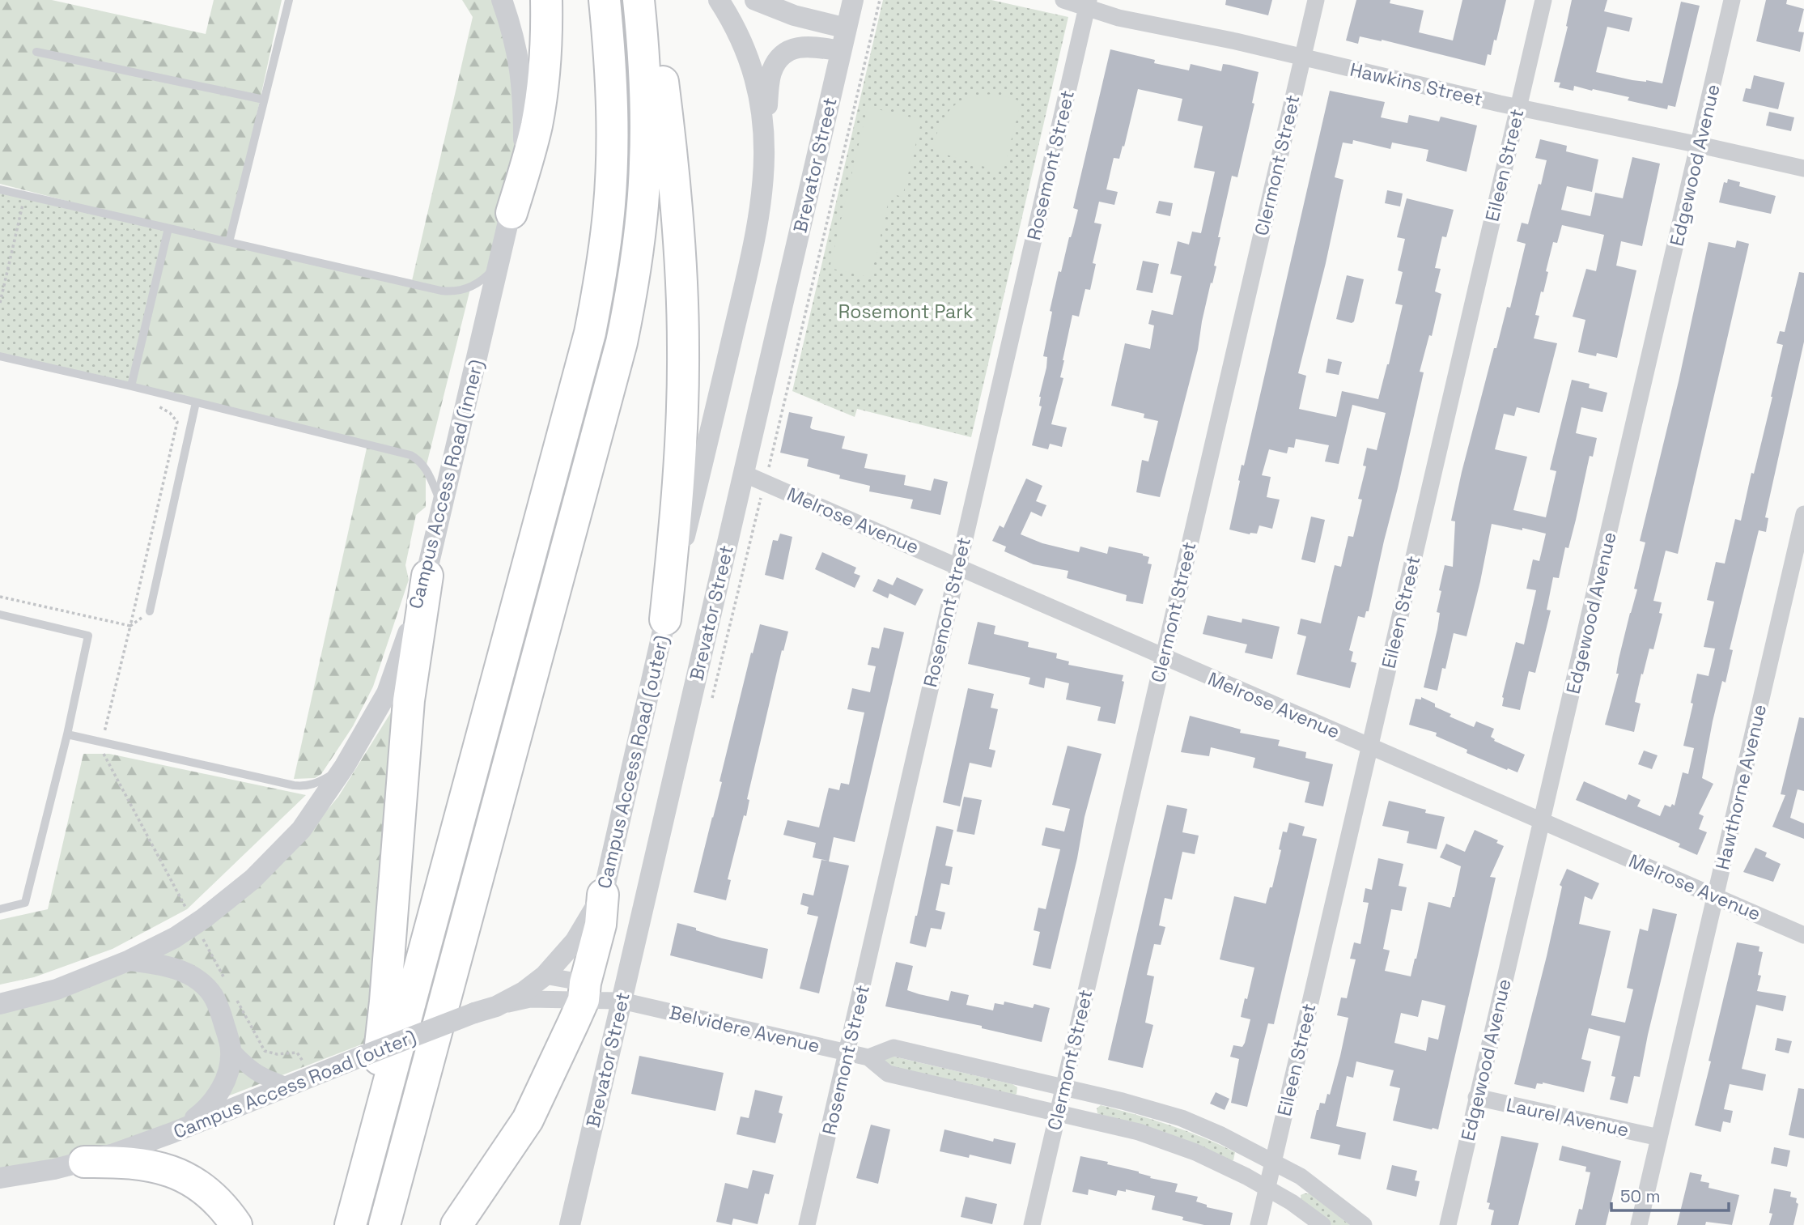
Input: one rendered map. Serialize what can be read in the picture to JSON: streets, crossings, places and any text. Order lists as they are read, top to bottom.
{
  "streets": {
    "street": [
      "Hawkins Street",
      "Brevator Street",
      "Rosemont Street",
      "Clermont Street",
      "Eileen Street",
      "Edgewood Avenue",
      "Campus Access Road (inner)",
      "Melrose Avenue",
      "Campus Access Road (outer)",
      "Hawthorne Avenue",
      "Belvidere Avenue",
      "Laurel Avenue"
    ]
  },
  "crossings": [
    ["Hawkins Street", "Rosemont Street"],
    ["Hawkins Street", "Clermont Street"],
    ["Hawkins Street", "Eileen Street"],
    ["Hawkins Street", "Edgewood Avenue"],
    ["Brevator Street", "Melrose Avenue"],
    ["Brevator Street", "Belvidere Avenue"],
    ["Rosemont Street", "Melrose Avenue"],
    ["Rosemont Street", "Belvidere Avenue"],
    ["Clermont Street", "Melrose Avenue"],
    ["Clermont Street", "Belvidere Avenue"],
    ["Eileen Street", "Melrose Avenue"],
    ["Eileen Street", "Belvidere Avenue"],
    ["Edgewood Avenue", "Melrose Avenue"],
    ["Edgewood Avenue", "Laurel Avenue"],
    ["Melrose Avenue", "Hawthorne Avenue"],
    ["Campus Access Road (outer)", "Belvidere Avenue"],
    ["Hawthorne Avenue", "Laurel Avenue"]
  ],
  "parks": ["Rosemont Park"],
  "scale_bar": "50 m"
}
